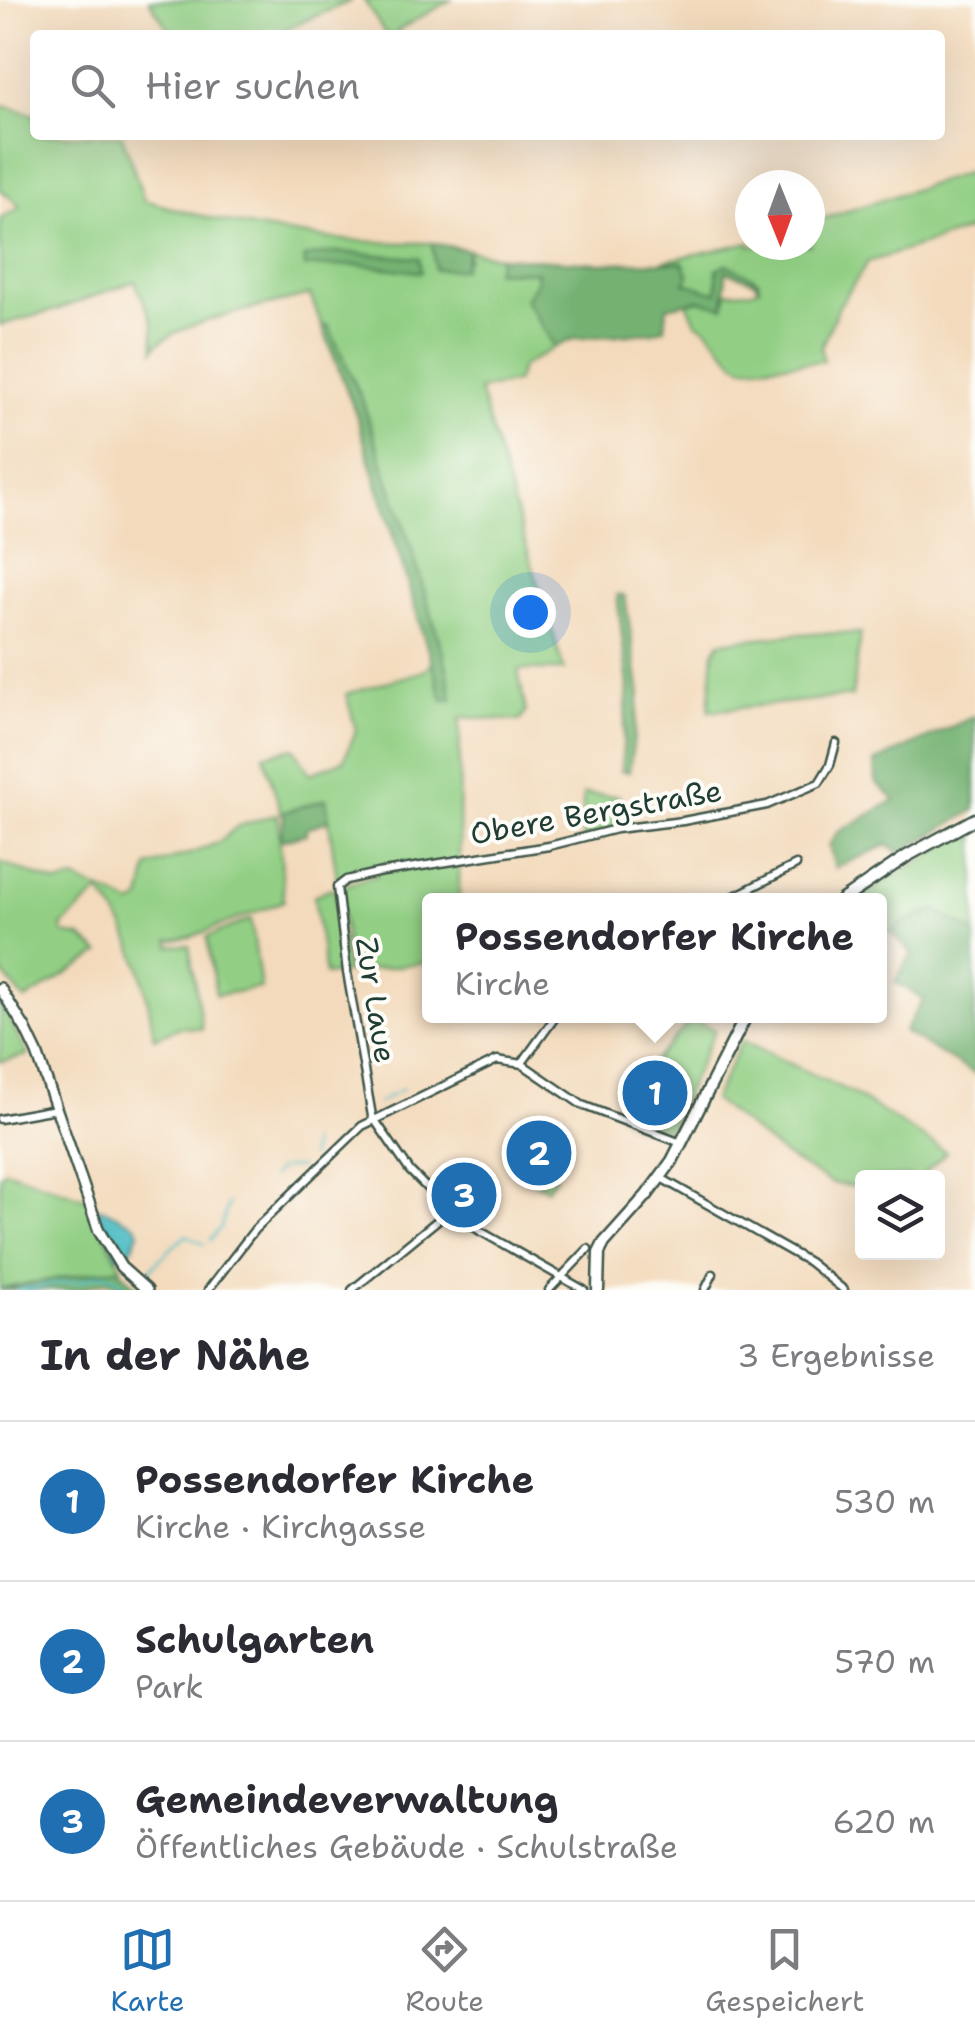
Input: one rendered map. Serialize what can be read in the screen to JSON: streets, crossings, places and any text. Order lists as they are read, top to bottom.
{
  "streets": {
    "street": ["Obere Bergstraße", "Zur Laue"]
  },
  "crossings": [
    ["Obere Bergstraße", "Zur Laue"]
  ],
  "north": "bottom",
  "page": {
    "search": "Hier suchen",
    "popup": ["Possendorfer Kirche", "Kirche"],
    "pins": ["1", "2", "3"],
    "heading": ["In der Nähe", "3 Ergebnisse"],
    "list": [
      {
        "mark": "1",
        "name": "Possendorfer Kirche",
        "note": "Kirche · Kirchgasse",
        "value": "530 m"
      },
      {
        "mark": "2",
        "name": "Schulgarten",
        "note": "Park",
        "value": "570 m"
      },
      {
        "mark": "3",
        "name": "Gemeindeverwaltung",
        "note": "Öffentliches Gebäude · Schulstraße",
        "value": "620 m"
      }
    ],
    "nav": ["Karte", "Route", "Gespeichert"]
  }
}
